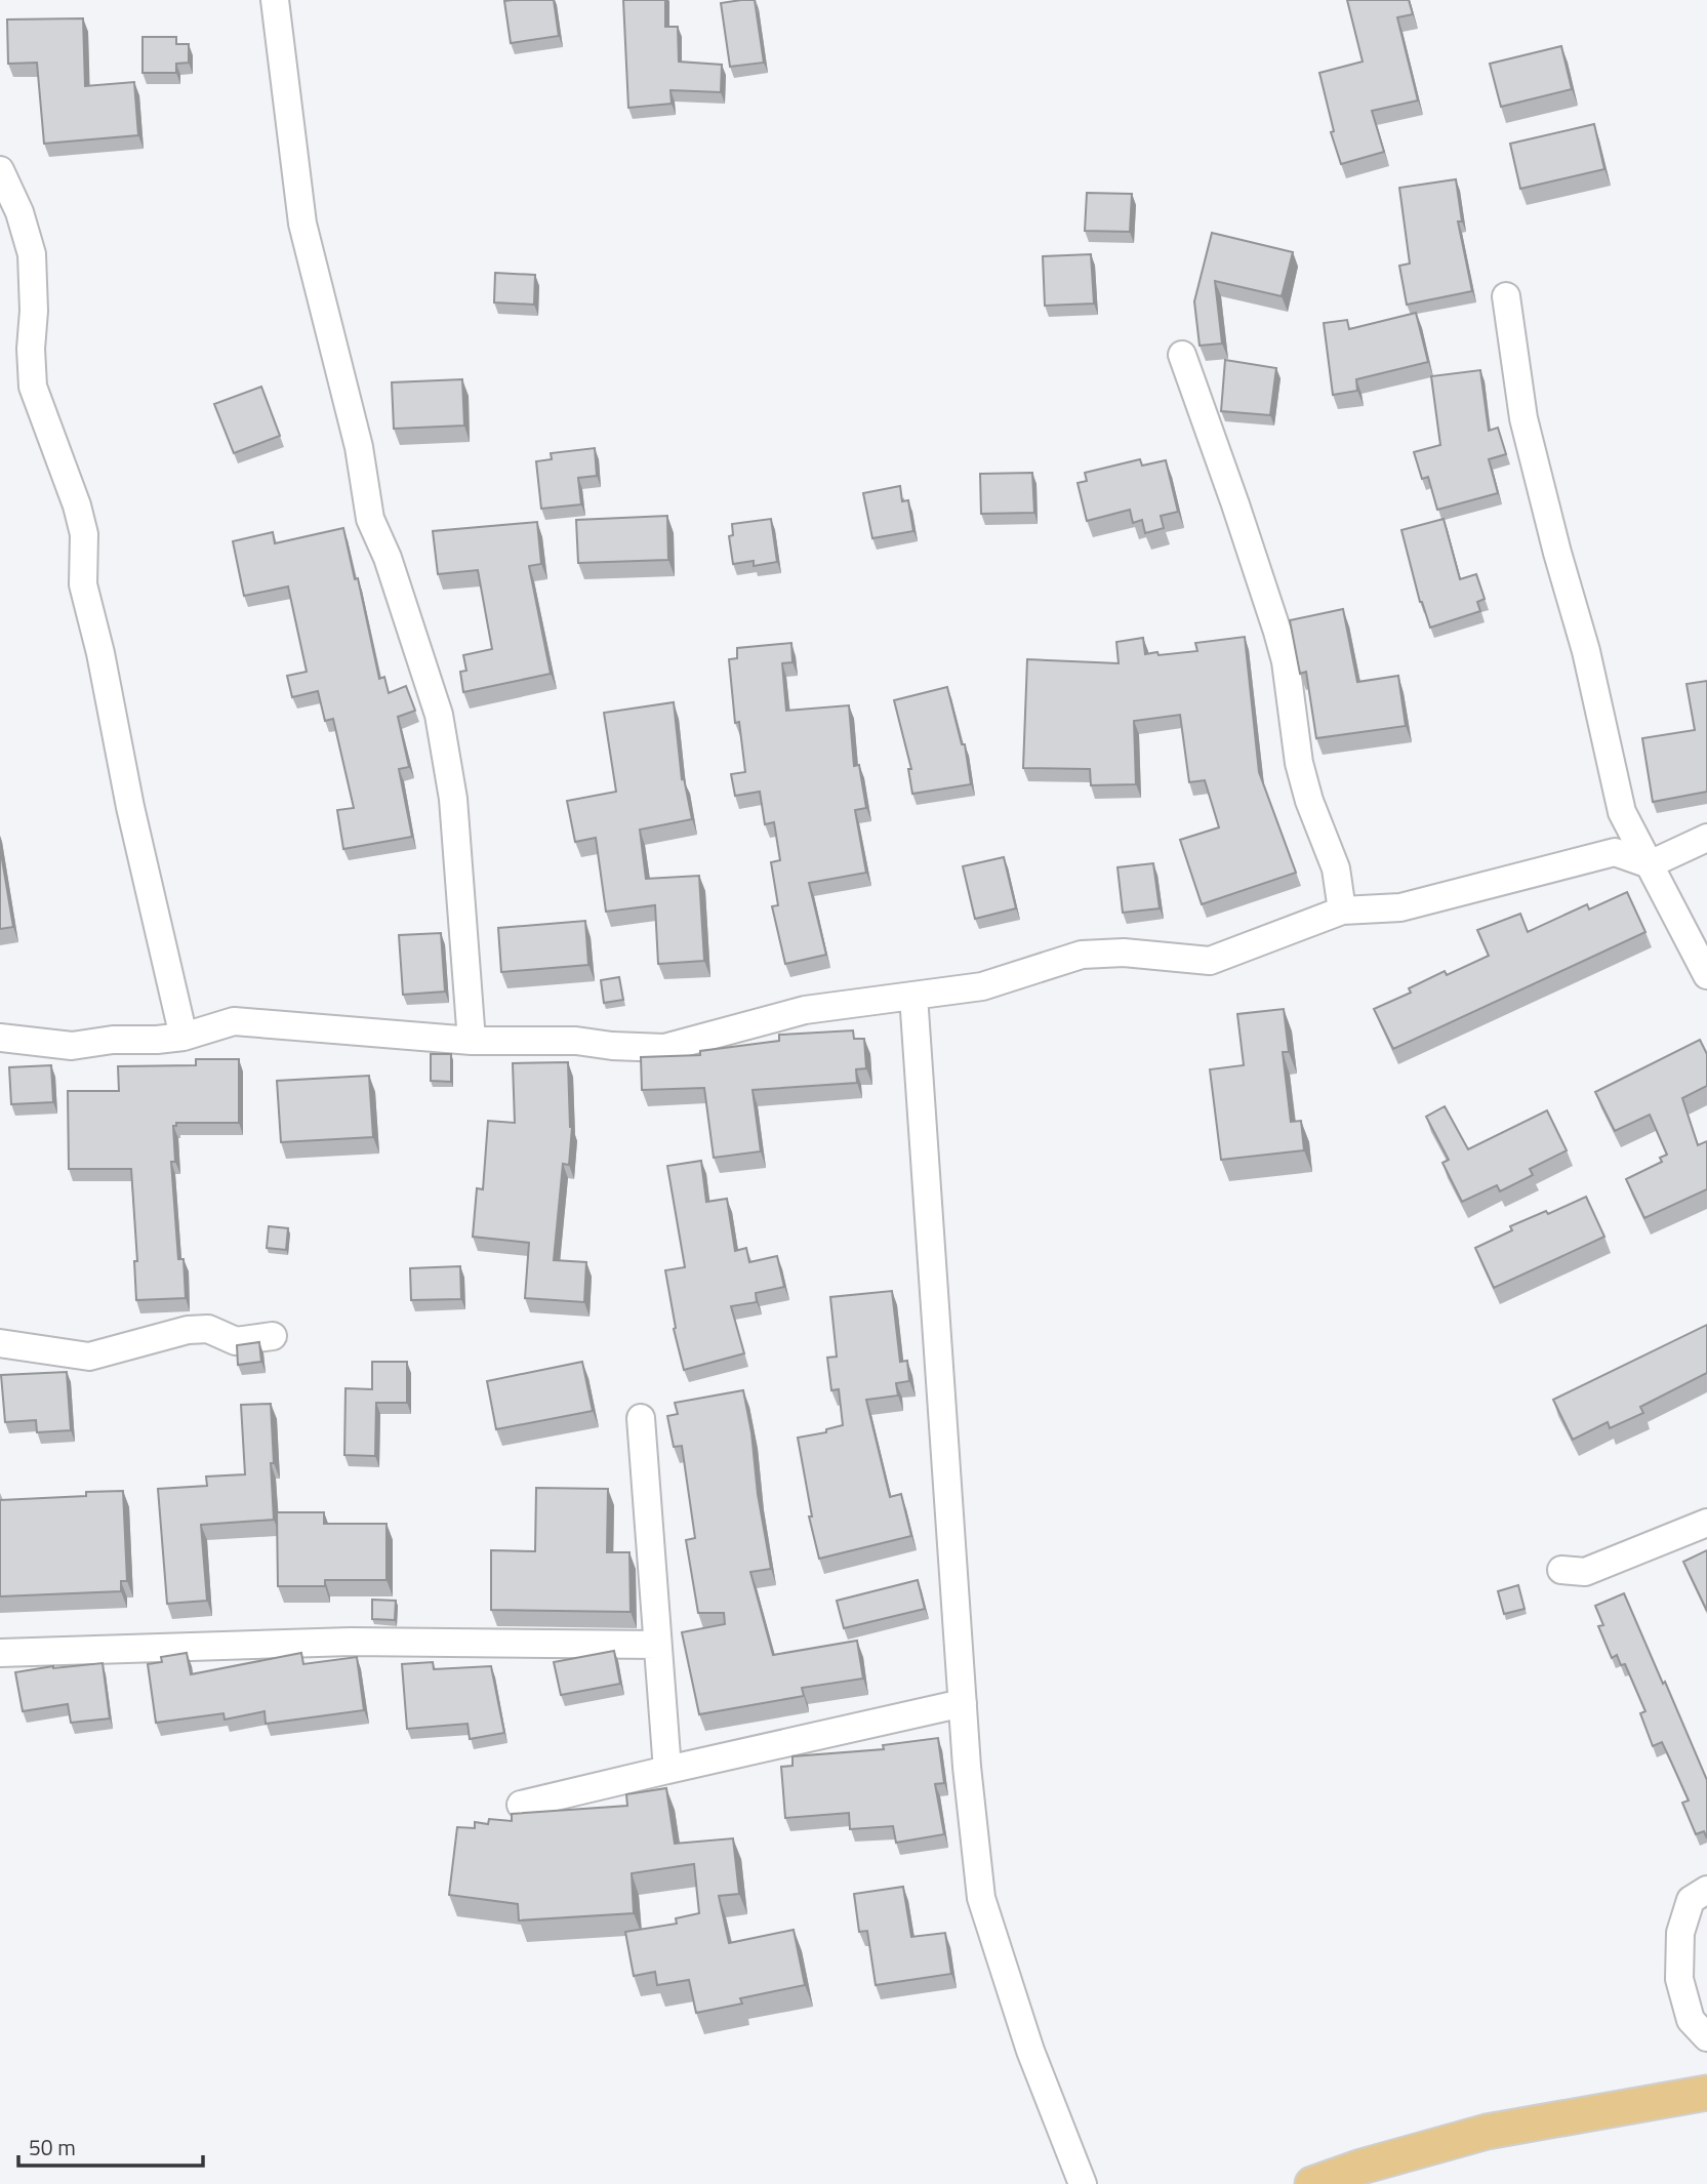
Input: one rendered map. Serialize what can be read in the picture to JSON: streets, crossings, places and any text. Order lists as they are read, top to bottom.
{
  "scale_bar": "50 m"
}
